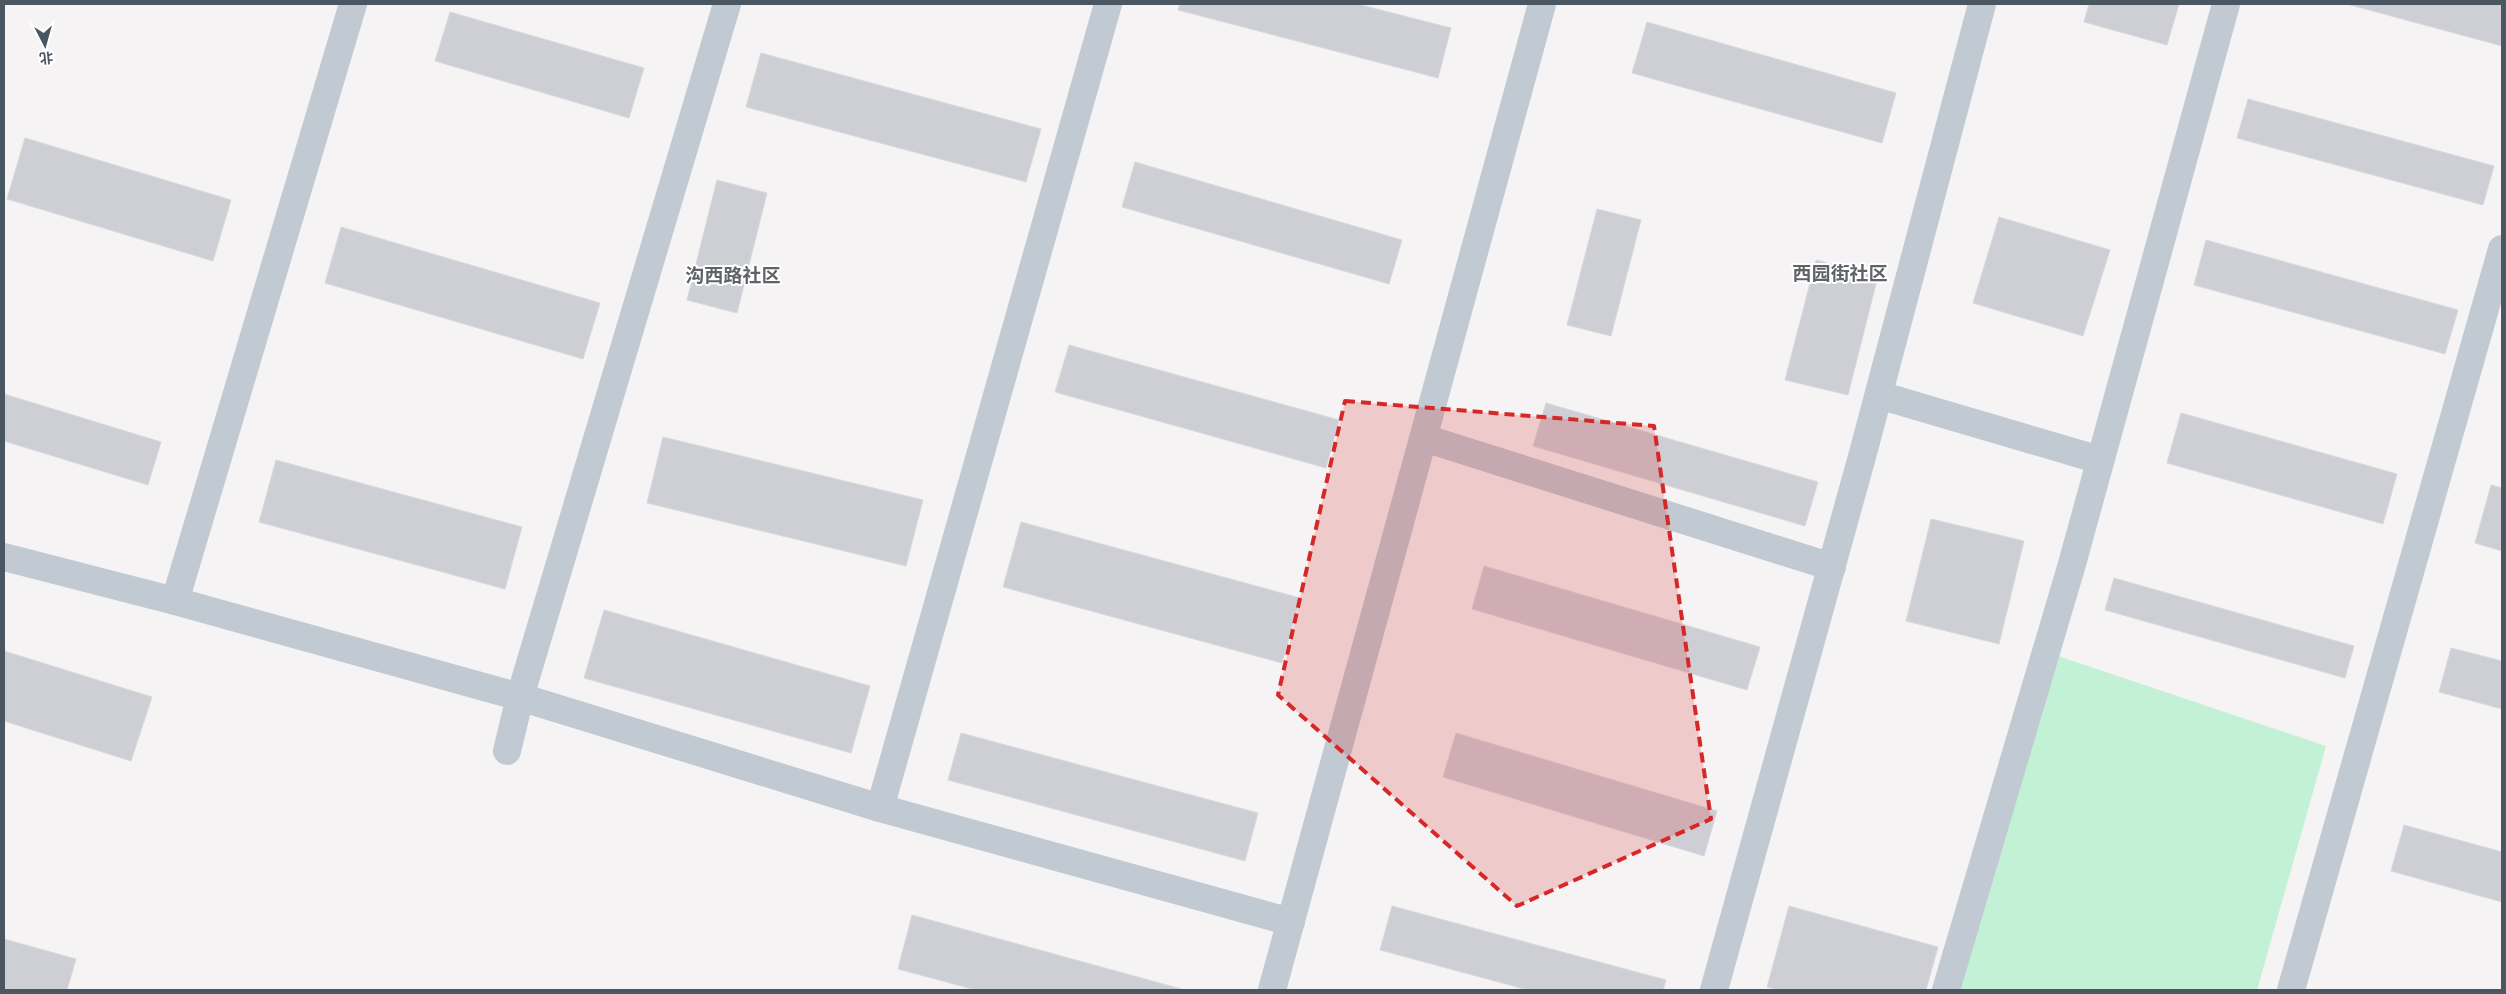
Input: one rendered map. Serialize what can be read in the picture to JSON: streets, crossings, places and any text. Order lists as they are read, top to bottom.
{
  "districts": ["西园街社区", "沟西路社区"],
  "north": "bottom"
}
